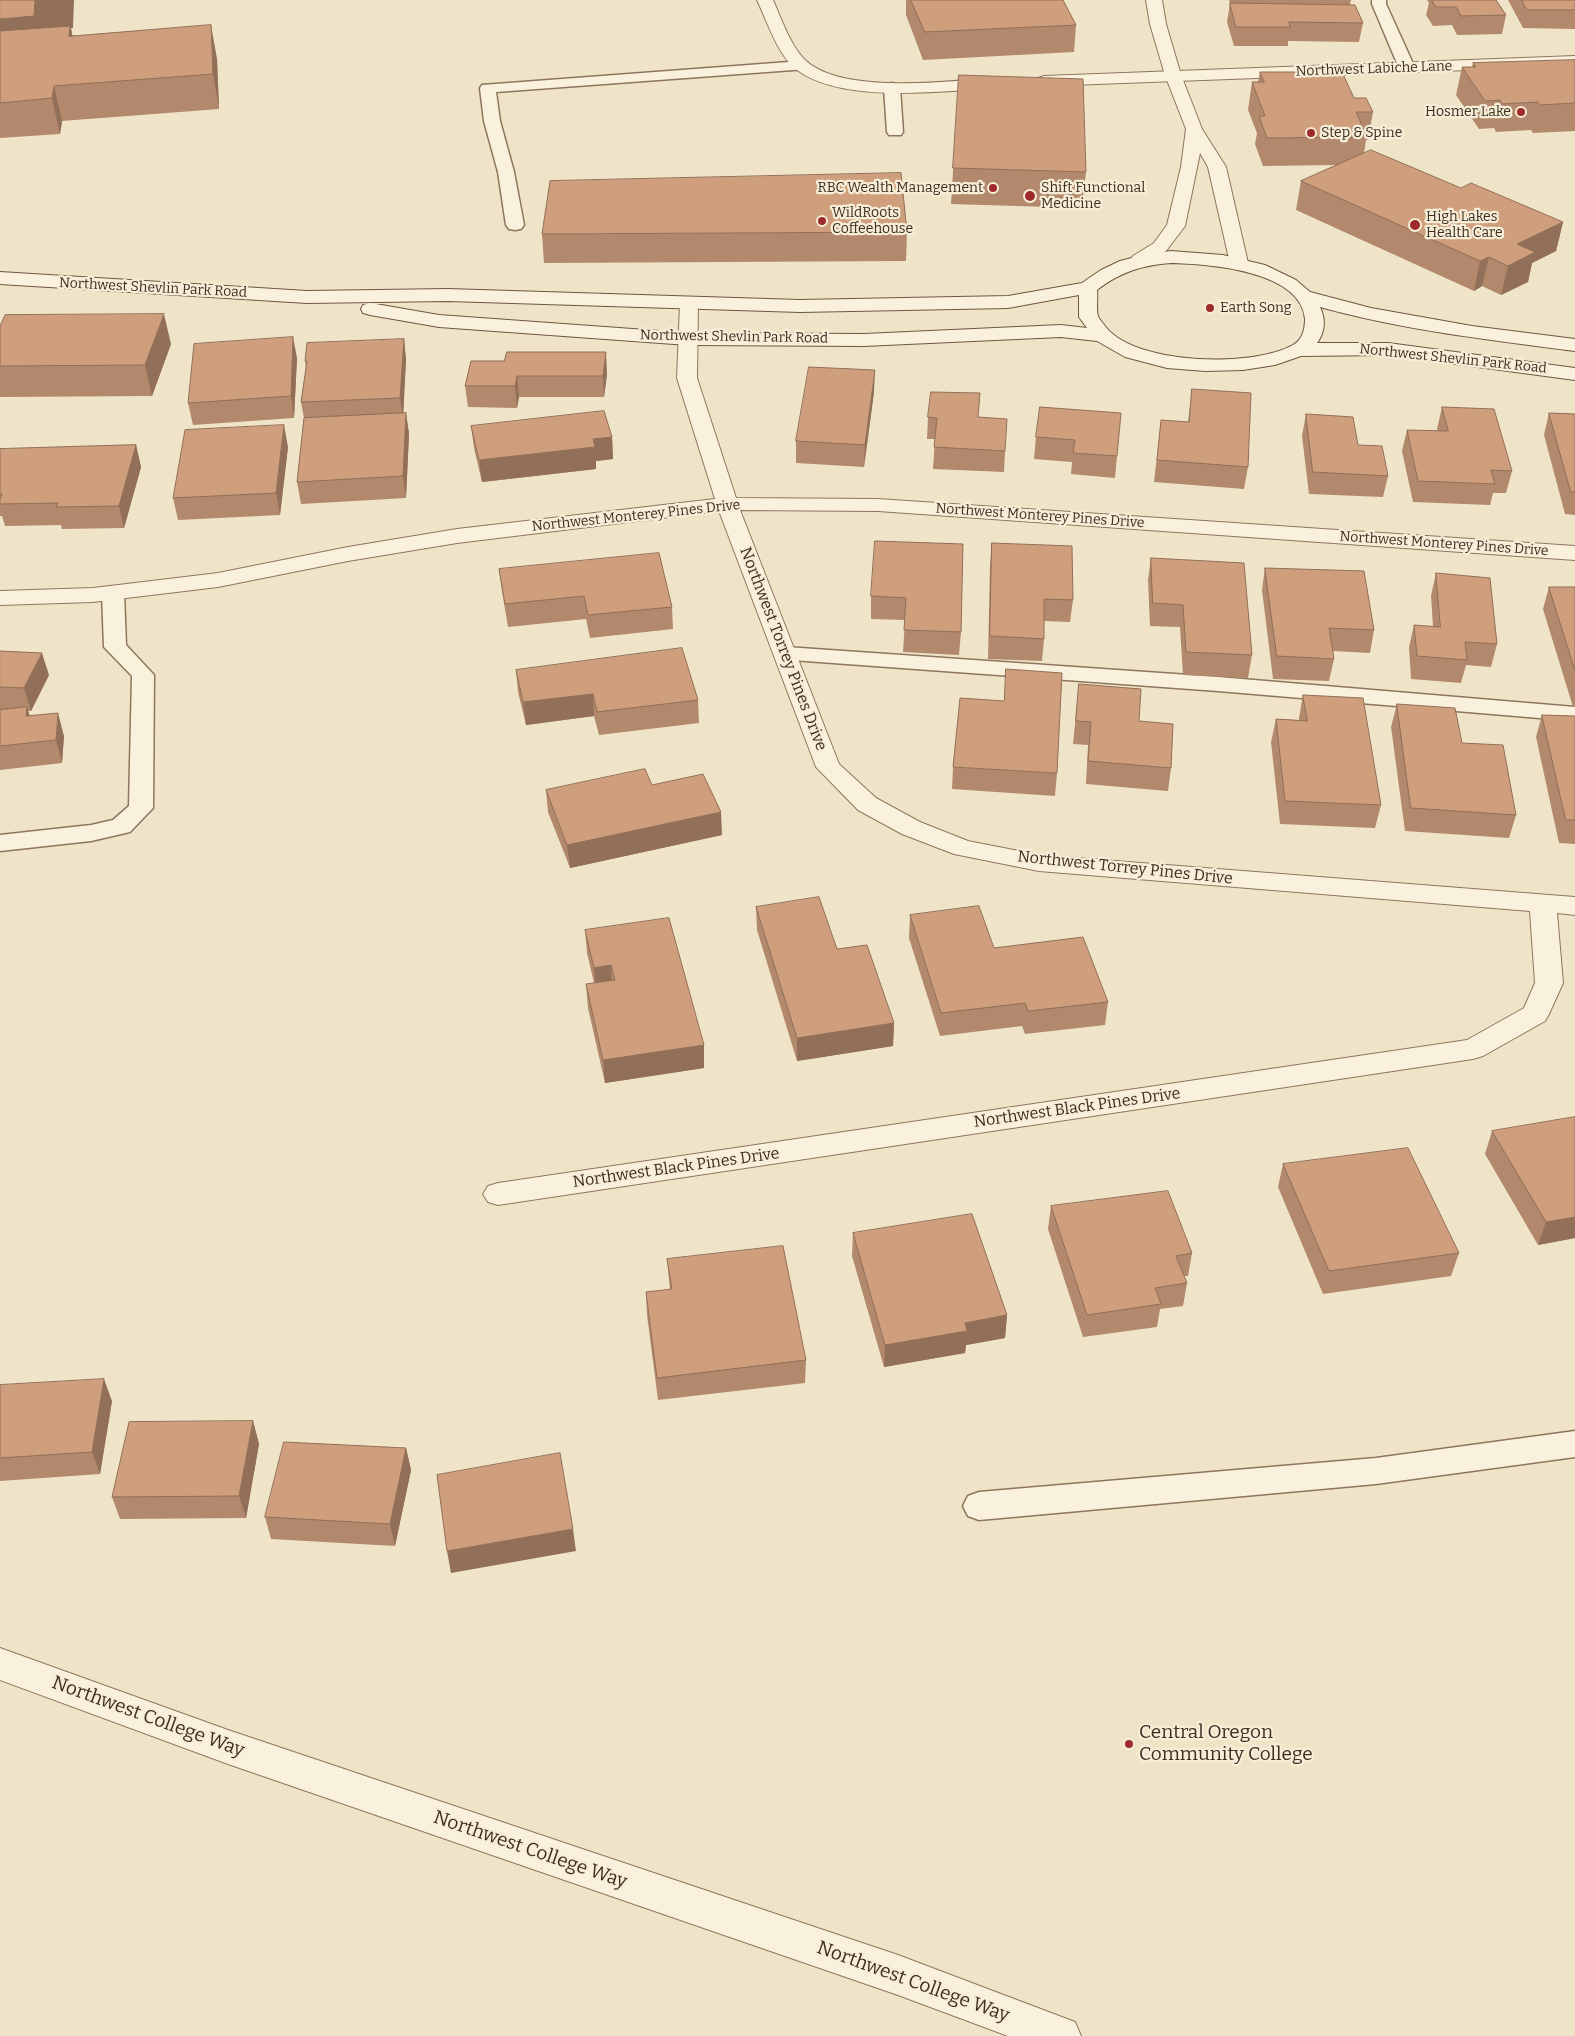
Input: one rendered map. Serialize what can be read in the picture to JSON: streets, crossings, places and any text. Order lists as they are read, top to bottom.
{
  "streets": {
    "street": [
      "Northwest Labiche Lane",
      "Northwest Shevlin Park Road",
      "Northwest Monterey Pines Drive",
      "Northwest Torrey Pines Drive",
      "Northwest Black Pines Drive",
      "Northwest College Way"
    ]
  },
  "crossings": [
    ["Northwest Shevlin Park Road", "Northwest Torrey Pines Drive"],
    ["Northwest Monterey Pines Drive", "Northwest Torrey Pines Drive"],
    ["Northwest Torrey Pines Drive", "Northwest Black Pines Drive"]
  ],
  "places": [
    "Hosmer Lake",
    "Step & Spine",
    "RBC Wealth Management",
    "Shift Functional Medicine",
    "WildRoots Coffeehouse",
    "High Lakes Health Care",
    "Earth Song",
    "Central Oregon Community College"
  ]
}
